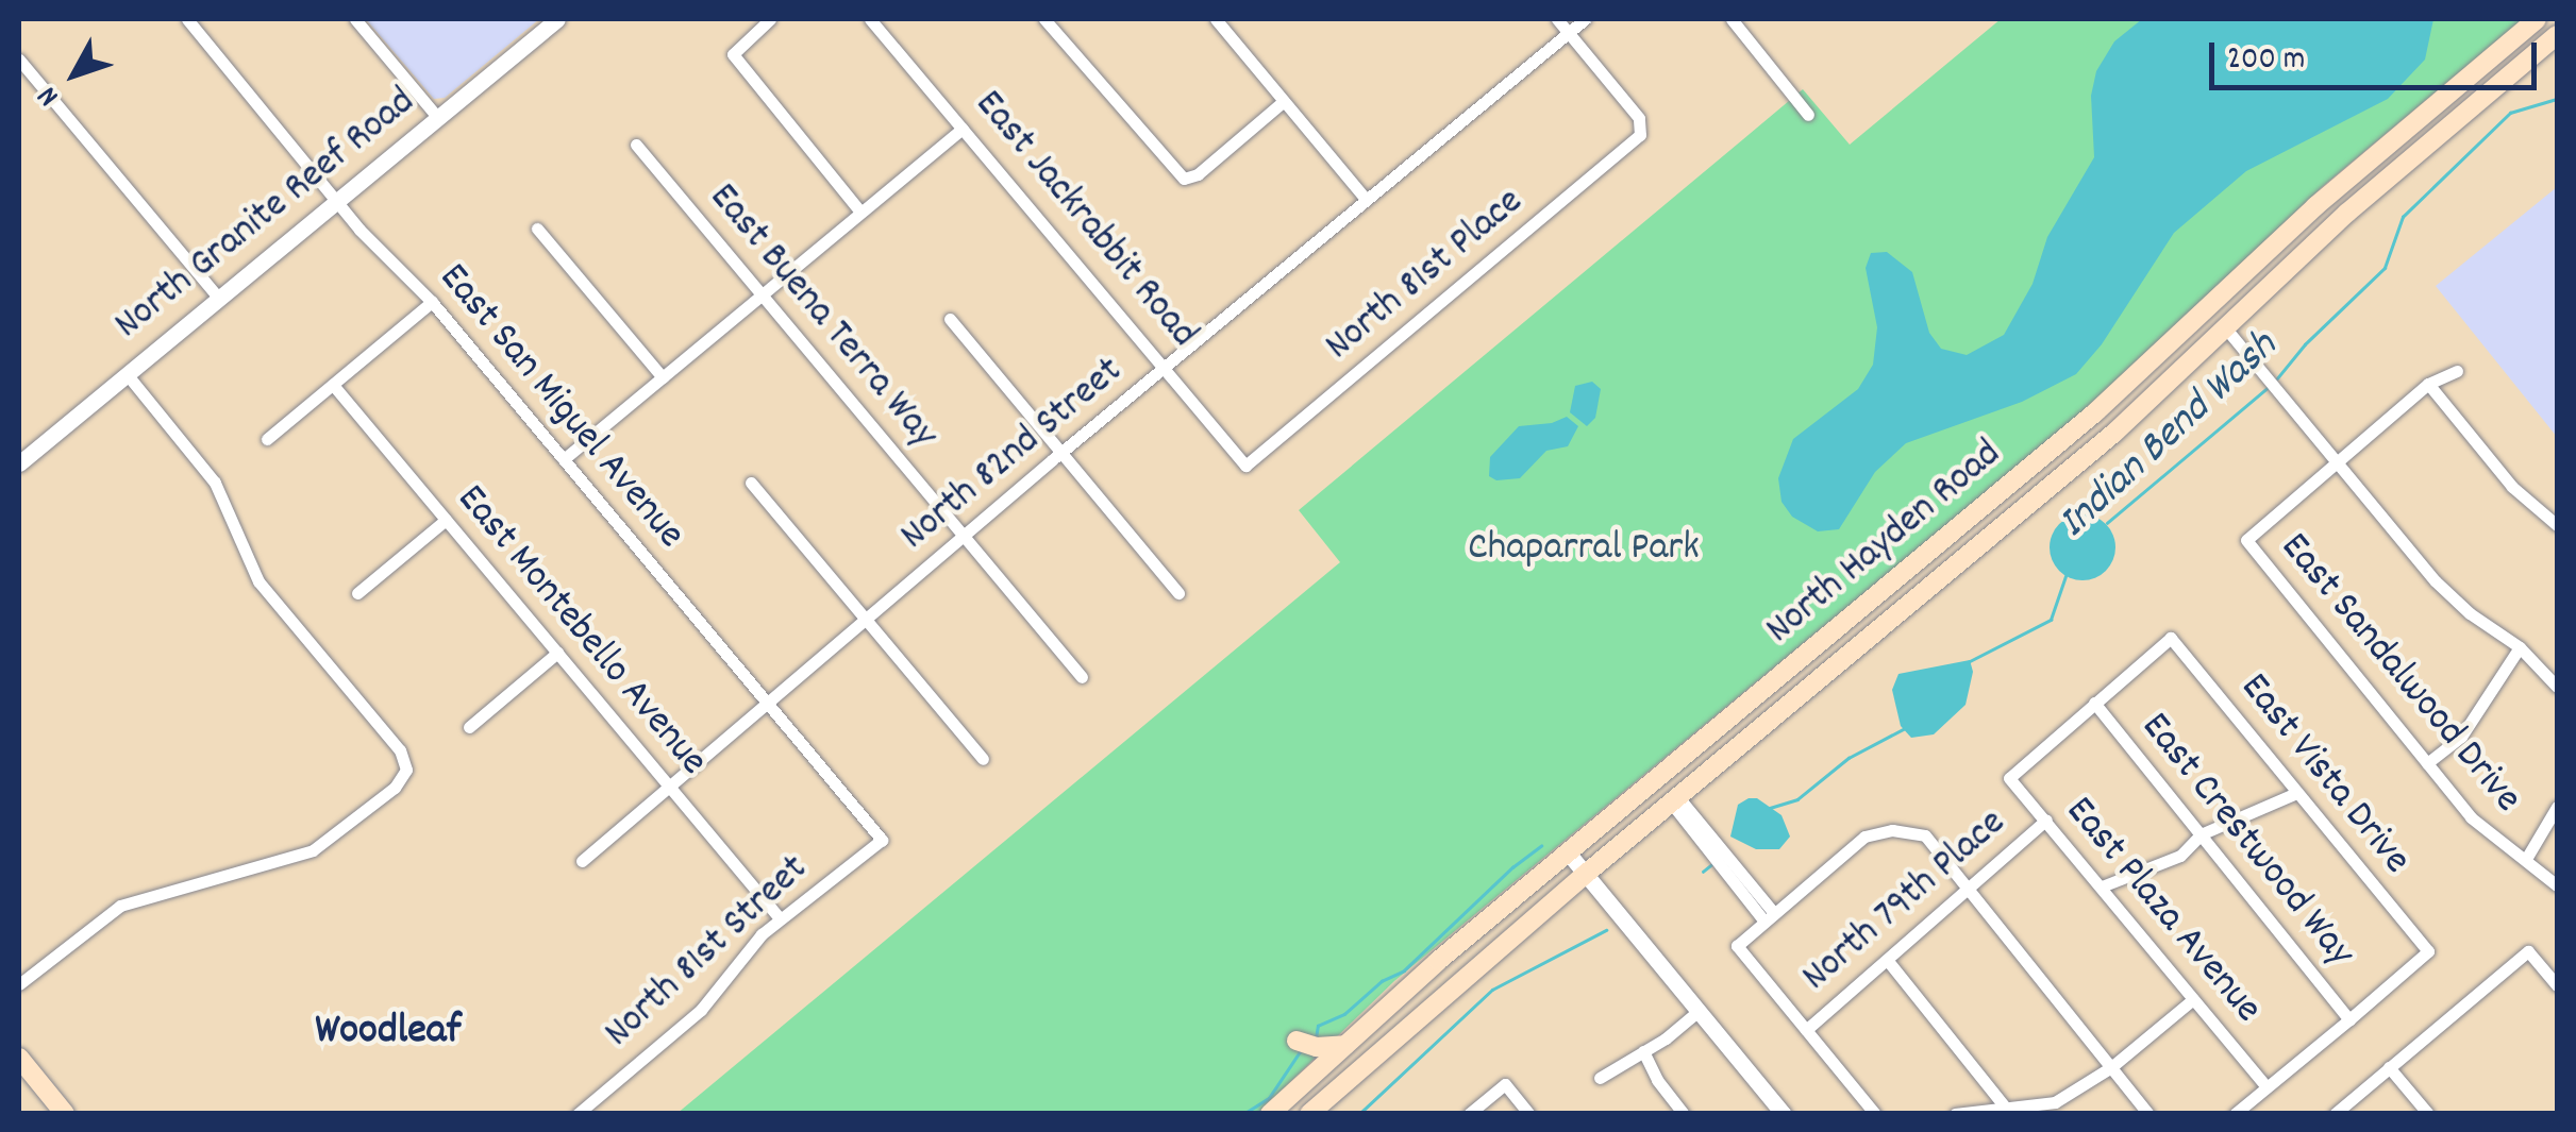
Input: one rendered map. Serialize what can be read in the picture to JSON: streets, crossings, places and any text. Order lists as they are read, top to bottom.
{
  "streets": {
    "main road": ["North Hayden Road"],
    "street": [
      "North Granite Reef Road",
      "East Jackrabbit Road",
      "North 81st Place",
      "East Buena Terra Way",
      "East San Miguel Avenue",
      "North 82nd Street",
      "East Montebello Avenue",
      "East Sandalwood Drive",
      "East Vista Drive",
      "East Crestwood Way",
      "North 79th Place",
      "East Plaza Avenue",
      "North 81st Street"
    ]
  },
  "crossings": [
    ["North Granite Reef Road", "East San Miguel Avenue"],
    ["East Jackrabbit Road", "North 81st Place"],
    ["East Jackrabbit Road", "North 82nd Street"],
    ["North 81st Place", "North 82nd Street"],
    ["East Buena Terra Way", "North 82nd Street"],
    ["East San Miguel Avenue", "North 82nd Street"],
    ["East San Miguel Avenue", "North 81st Street"],
    ["North 82nd Street", "East Montebello Avenue"],
    ["East Montebello Avenue", "North 81st Street"],
    ["East Vista Drive", "East Crestwood Way"],
    ["East Vista Drive", "East Plaza Avenue"],
    ["East Crestwood Way", "East Plaza Avenue"],
    ["North 79th Place", "East Plaza Avenue"]
  ],
  "districts": ["Woodleaf"],
  "water": ["Indian Bend Wash"],
  "parks": ["Chaparral Park"],
  "scale_bar": "200 m",
  "north": "bottom left"
}
